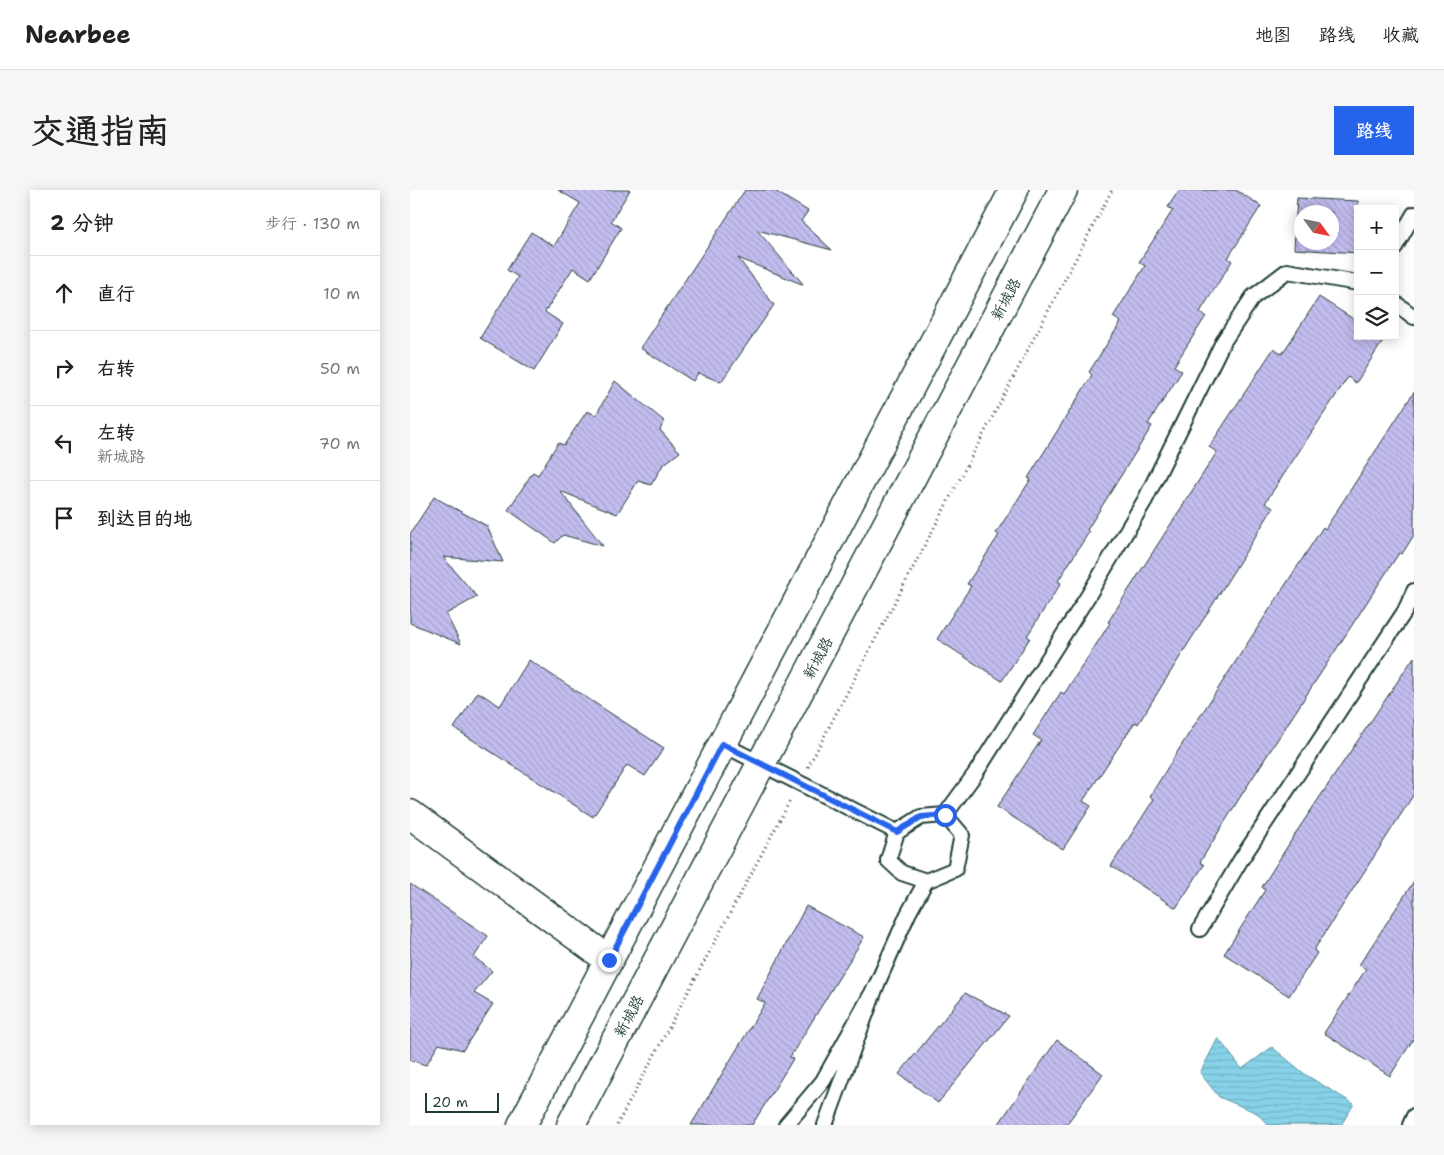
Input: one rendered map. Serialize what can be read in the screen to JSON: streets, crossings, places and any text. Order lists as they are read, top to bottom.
{
  "streets": {
    "main road": ["新城路"]
  },
  "scale_bar": "20 m",
  "north": "bottom right",
  "page": {
    "header": "Nearbee",
    "nav": ["地图", "路线", "收藏"],
    "buttons": "路线",
    "title": "交通指南",
    "heading": ["2 分钟", "步行 · 130 m"],
    "map_buttons": ["+", "−"],
    "list": [
      ["直行", "10 m"],
      ["右转", "50 m"],
      ["左转", "新城路", "70 m"],
      "到达目的地"
    ],
    "scale": "20 m"
  }
}
